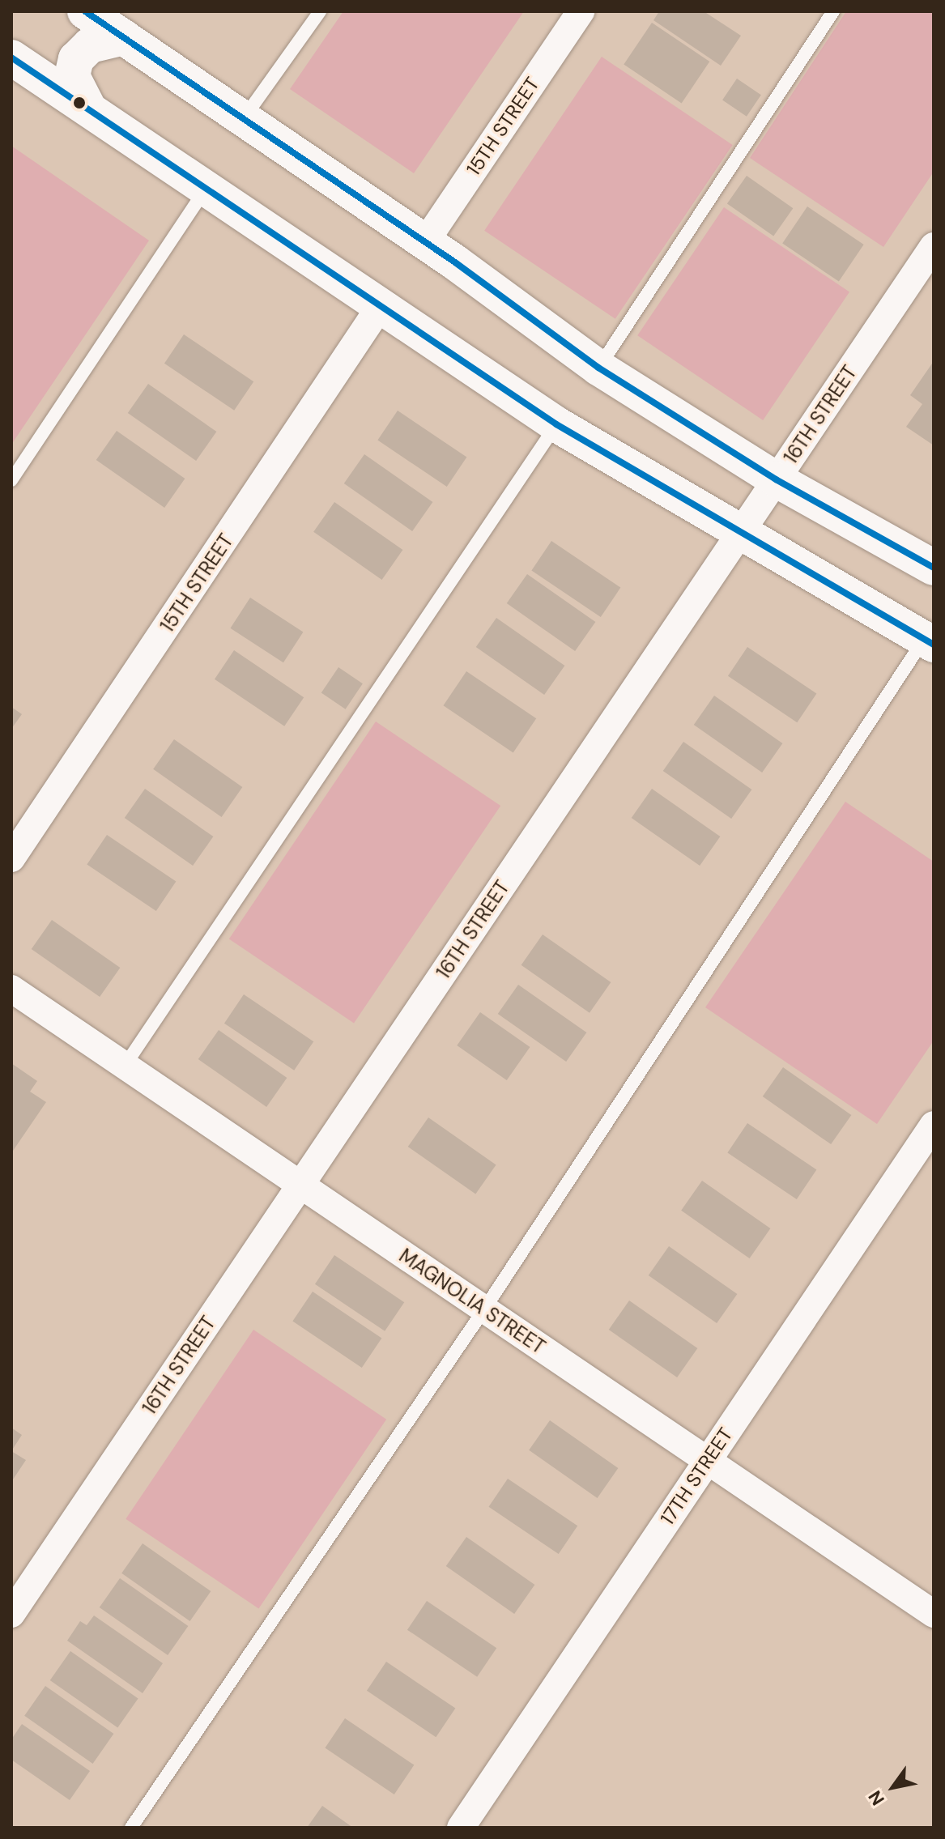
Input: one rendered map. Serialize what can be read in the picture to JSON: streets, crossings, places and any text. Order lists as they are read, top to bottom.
{
  "streets": {
    "street": [
      "15TH STREET",
      "16TH STREET",
      "MAGNOLIA STREET",
      "17TH STREET"
    ]
  },
  "crossings": [
    ["16TH STREET", "MAGNOLIA STREET"],
    ["MAGNOLIA STREET", "17TH STREET"]
  ],
  "north": "bottom left"
}
